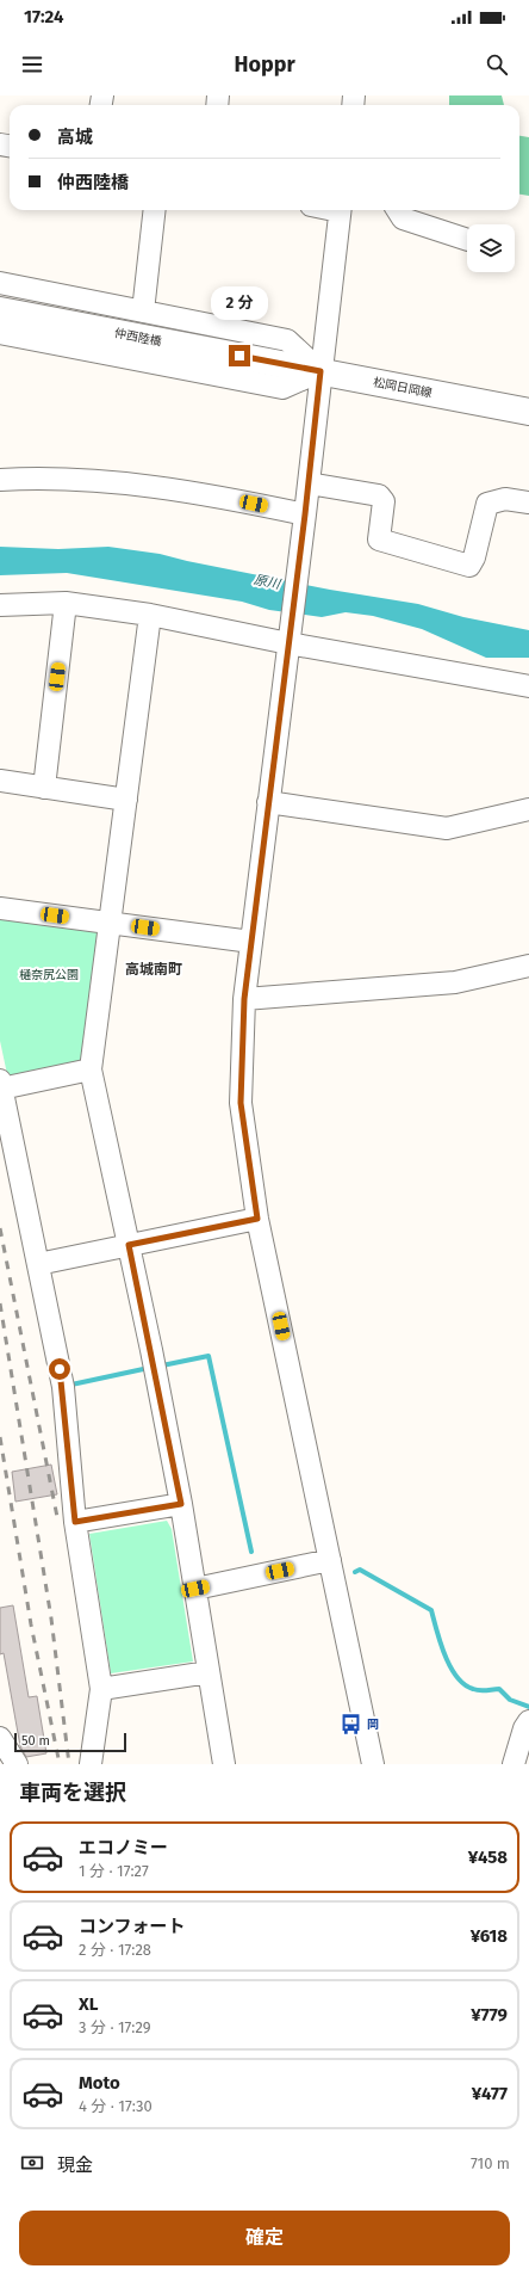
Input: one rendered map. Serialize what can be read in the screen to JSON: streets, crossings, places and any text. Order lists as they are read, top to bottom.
{
  "streets": {
    "main road": ["仲西陸橋", "松岡日岡線"]
  },
  "crossings": [
    ["仲西陸橋", "松岡日岡線"]
  ],
  "districts": ["高城南町"],
  "water": ["原川"],
  "parks": ["樋奈尻公園"],
  "places": {
    "bus stop": ["岡"]
  },
  "scale_bar": "50 m",
  "page": {
    "status": "17:24",
    "header": "Hoppr",
    "banner": ["高城", "仲西陸橋"],
    "bubble": "2 分",
    "scale": "50 m",
    "heading": "車両を選択",
    "list": [
      {
        "name": "エコノミー",
        "note": "1 分 · 17:27",
        "value": "¥458"
      },
      {
        "name": "コンフォート",
        "note": "2 分 · 17:28",
        "value": "¥618"
      },
      {
        "name": "XL",
        "note": "3 分 · 17:29",
        "value": "¥779"
      },
      {
        "name": "Moto",
        "note": "4 分 · 17:30",
        "value": "¥477"
      }
    ],
    "pay": ["現金", "710 m"],
    "buttons": "確定"
  }
}
